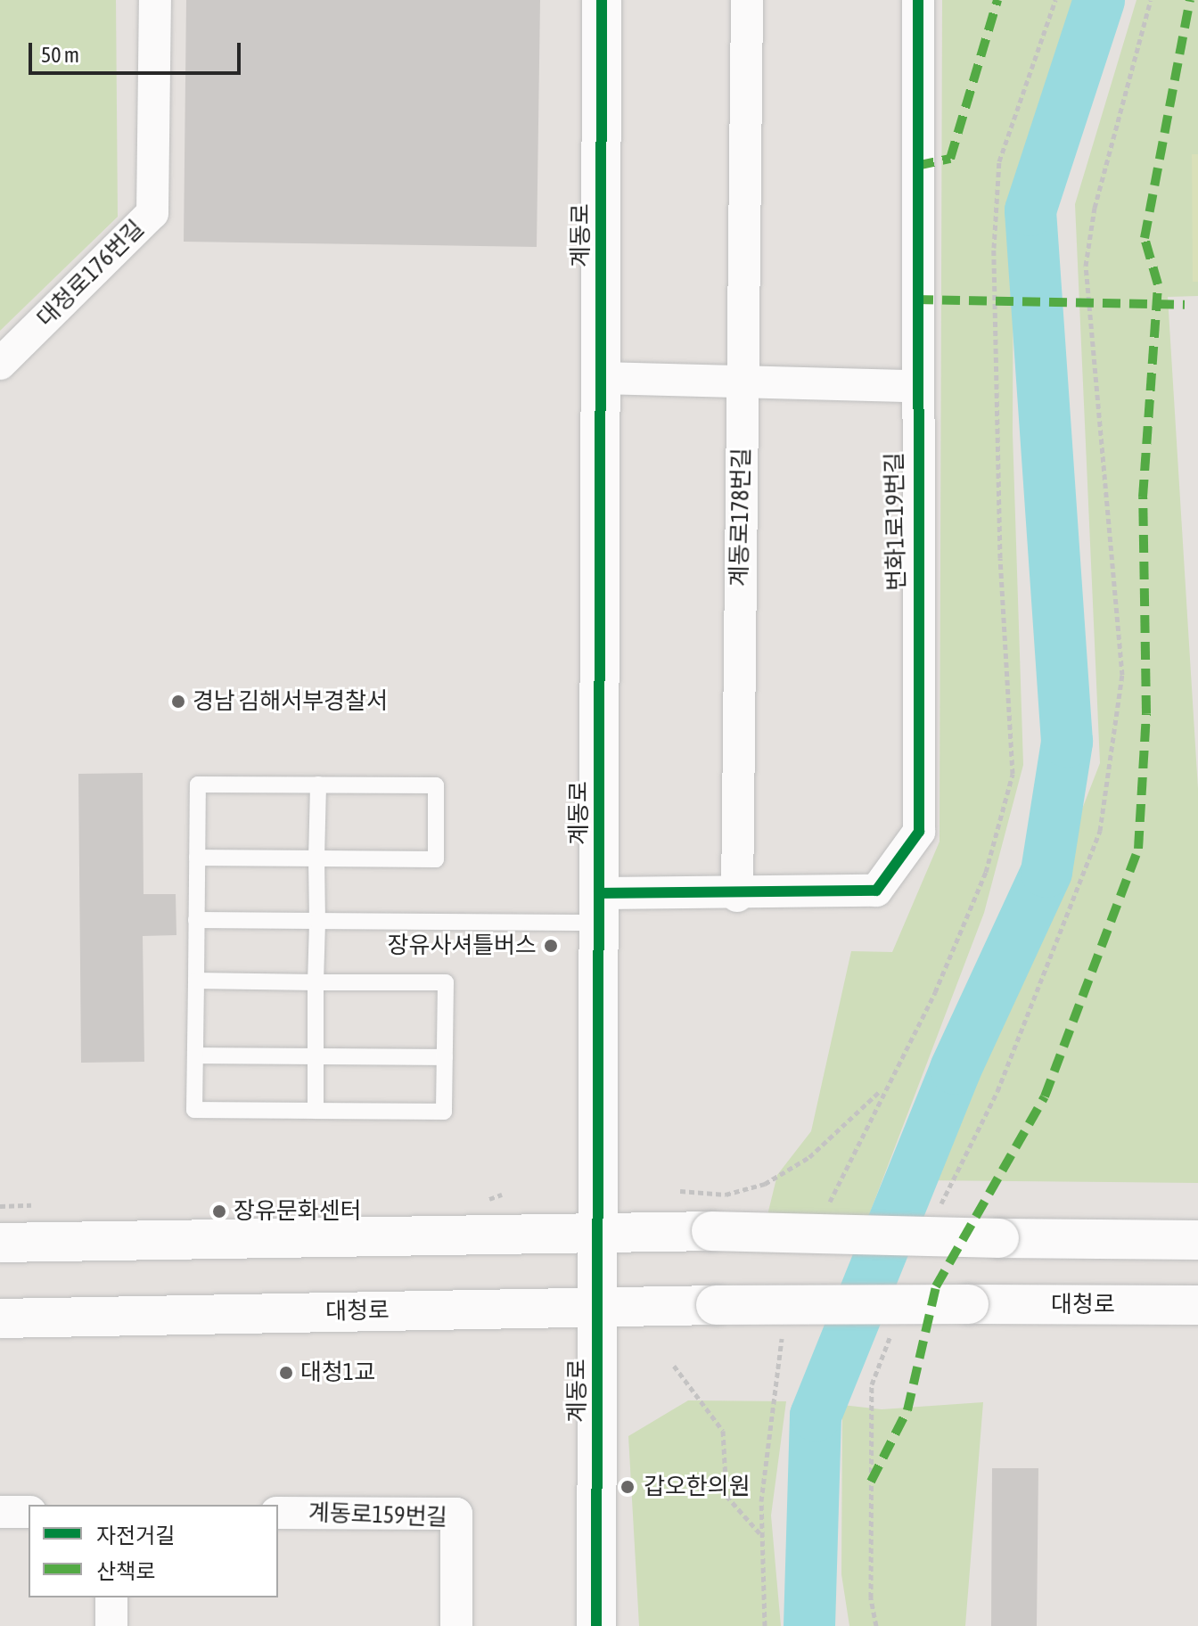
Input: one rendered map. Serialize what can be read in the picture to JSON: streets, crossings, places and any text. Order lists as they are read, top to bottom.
{
  "streets": {
    "main road": ["계동로", "대청로"],
    "street": [
      "대청로176번길",
      "계동로178번길",
      "번화1로19번길",
      "계동로159번길"
    ]
  },
  "crossings": [
    ["계동로", "대청로"],
    ["계동로178번길", "번화1로19번길"]
  ],
  "places": [
    "경남 김해서부경찰서",
    "장유사셔틀버스",
    "장유문화센터",
    "대청1교",
    "갑오한의원"
  ],
  "legend": ["자전거길", "산책로"],
  "scale_bar": "50 m"
}
